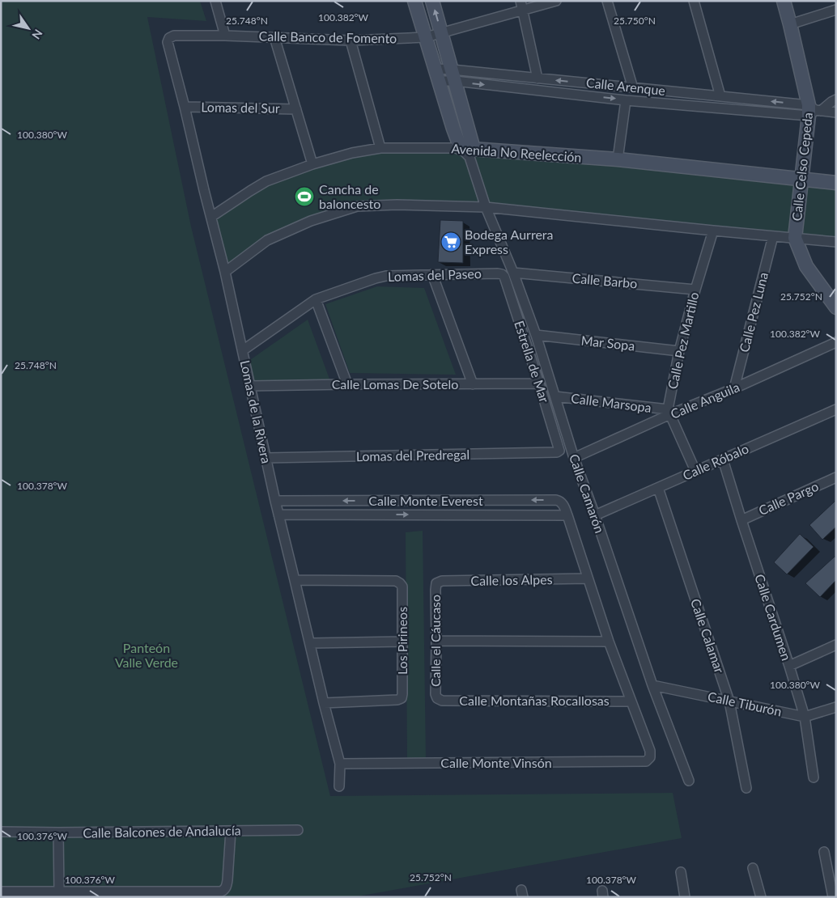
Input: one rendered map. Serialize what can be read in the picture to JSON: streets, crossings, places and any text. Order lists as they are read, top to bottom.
{
  "streets": {
    "street": [
      "Calle Banco de Fomento",
      "Calle Arenque",
      "Lomas del Sur",
      "Avenida No Reelección",
      "Calle Celso Cepeda",
      "Lomas del Paseo",
      "Calle Barbo",
      "Calle Pez Luna",
      "Calle Pez Martillo",
      "Mar Sopa",
      "Estrella de Mar",
      "Calle Lomas De Sotelo",
      "Calle Anguila",
      "Calle Marsopa",
      "Lomas de la Rivera",
      "Lomas del Predregal",
      "Calle Róbalo",
      "Calle Camarón",
      "Calle Pargo",
      "Calle Monte Everest",
      "Calle los Alpes",
      "Calle Cardumen",
      "Calle Calamar",
      "Los Pirineos",
      "Calle el Cáucaso",
      "Calle Montañas Rocallosas",
      "Calle Tiburón",
      "Calle Monte Vinsón",
      "Calle Balcones de Andalucía"
    ]
  },
  "crossings": [
    ["Calle Banco de Fomento", "Lomas de la Rivera"],
    ["Calle Arenque", "Calle Celso Cepeda"],
    ["Lomas del Sur", "Lomas de la Rivera"],
    ["Avenida No Reelección", "Calle Celso Cepeda"],
    ["Avenida No Reelección", "Lomas de la Rivera"],
    ["Avenida No Reelección", "Calle Camarón"],
    ["Lomas del Paseo", "Estrella de Mar"],
    ["Lomas del Paseo", "Lomas de la Rivera"],
    ["Calle Barbo", "Calle Pez Martillo"],
    ["Calle Barbo", "Calle Camarón"],
    ["Calle Pez Luna", "Calle Anguila"],
    ["Calle Pez Martillo", "Mar Sopa"],
    ["Calle Pez Martillo", "Calle Anguila"],
    ["Calle Pez Martillo", "Calle Marsopa"],
    ["Mar Sopa", "Calle Camarón"],
    ["Estrella de Mar", "Calle Lomas De Sotelo"],
    ["Estrella de Mar", "Lomas del Predregal"],
    ["Calle Lomas De Sotelo", "Lomas de la Rivera"],
    ["Calle Anguila", "Calle Marsopa"],
    ["Calle Anguila", "Calle Camarón"],
    ["Calle Marsopa", "Calle Camarón"],
    ["Lomas de la Rivera", "Lomas del Predregal"],
    ["Lomas de la Rivera", "Calle Monte Everest"],
    ["Lomas de la Rivera", "Los Pirineos"],
    ["Lomas de la Rivera", "Calle Monte Vinsón"],
    ["Calle Róbalo", "Calle Camarón"],
    ["Calle Róbalo", "Calle Cardumen"],
    ["Calle Róbalo", "Calle Calamar"],
    ["Calle Camarón", "Calle Tiburón"],
    ["Calle Pargo", "Calle Cardumen"],
    ["Calle Monte Everest", "Calle los Alpes"],
    ["Calle Monte Everest", "Calle Montañas Rocallosas"],
    ["Calle Monte Everest", "Calle Monte Vinsón"],
    ["Calle los Alpes", "Calle el Cáucaso"],
    ["Calle Cardumen", "Calle Tiburón"],
    ["Calle Calamar", "Calle Tiburón"],
    ["Calle el Cáucaso", "Calle Montañas Rocallosas"]
  ],
  "parks": ["Panteón Valle Verde"],
  "places": {
    "sports": ["Cancha de baloncesto"],
    "supermarket": ["Bodega Aurrera Express"]
  },
  "north": "bottom right",
  "coordinates": [
    "100.382°W",
    "25.748°N",
    "25.750°N",
    "100.380°W",
    "25.752°N",
    "100.378°W",
    "100.376°W"
  ]
}
